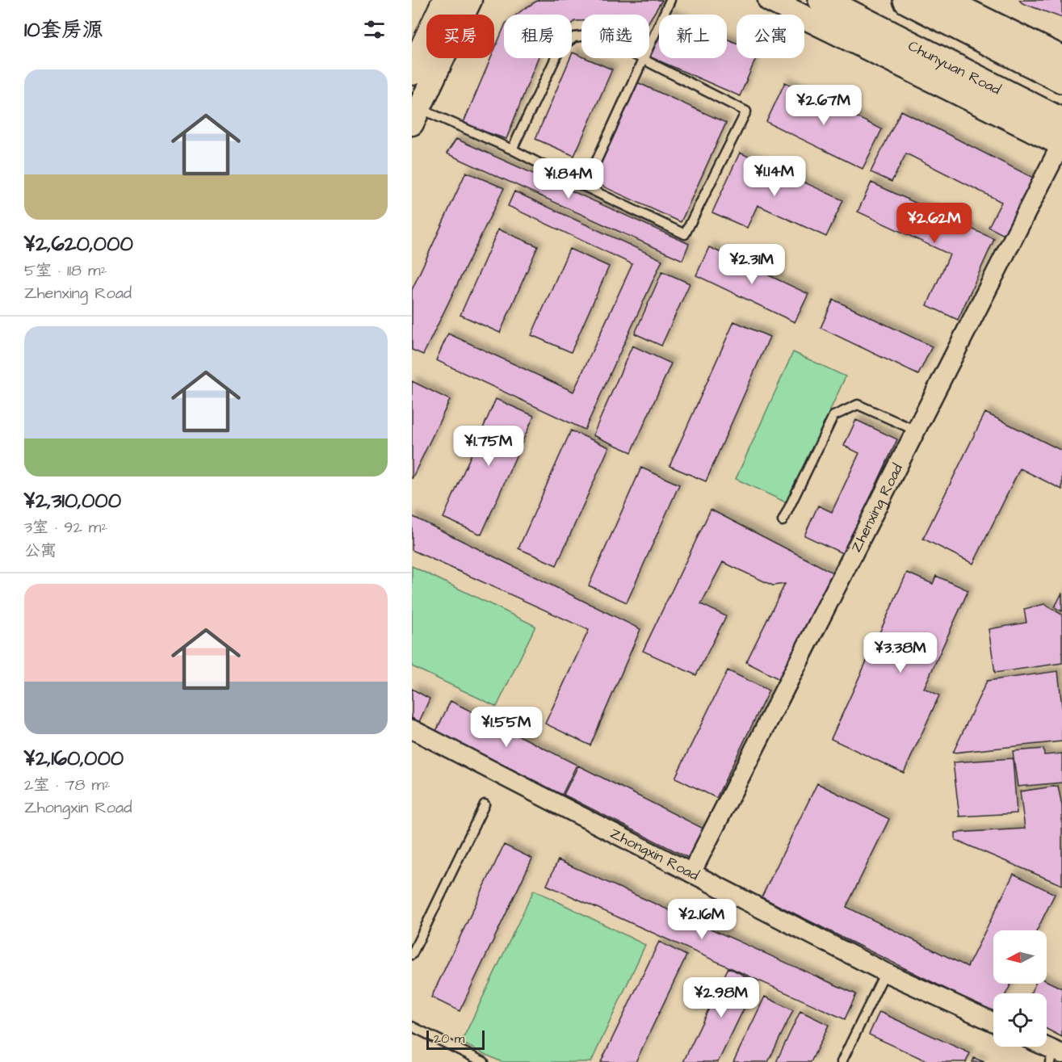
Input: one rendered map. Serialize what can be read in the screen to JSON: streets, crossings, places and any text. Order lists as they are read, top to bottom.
{
  "streets": {
    "main road": ["Chunyuan Road"],
    "street": ["Zhenxing Road", "Zhongxin Road"]
  },
  "crossings": [
    ["Chunyuan Road", "Zhenxing Road"],
    ["Zhenxing Road", "Zhongxin Road"]
  ],
  "scale_bar": "20 m",
  "north": "left",
  "page": {
    "heading": "10套房源",
    "chip": [
      "买房",
      "租房",
      "筛选",
      "新上",
      "公寓"
    ],
    "list": [
      {
        "name": "¥2,620,000",
        "note": "5室 · 118 m² · Zhenxing Road"
      },
      {
        "name": "¥2,310,000",
        "note": "3室 · 92 m² · 公寓"
      },
      {
        "name": "¥2,160,000",
        "note": "2室 · 78 m² · Zhongxin Road"
      }
    ],
    "price": [
      "¥2.67M",
      "¥1.14M",
      "¥1.84M",
      "¥2.62M",
      "¥2.31M",
      "¥1.75M",
      "¥3.38M",
      "¥1.55M",
      "¥2.16M",
      "¥2.98M"
    ],
    "scale": "20 m"
  }
}
